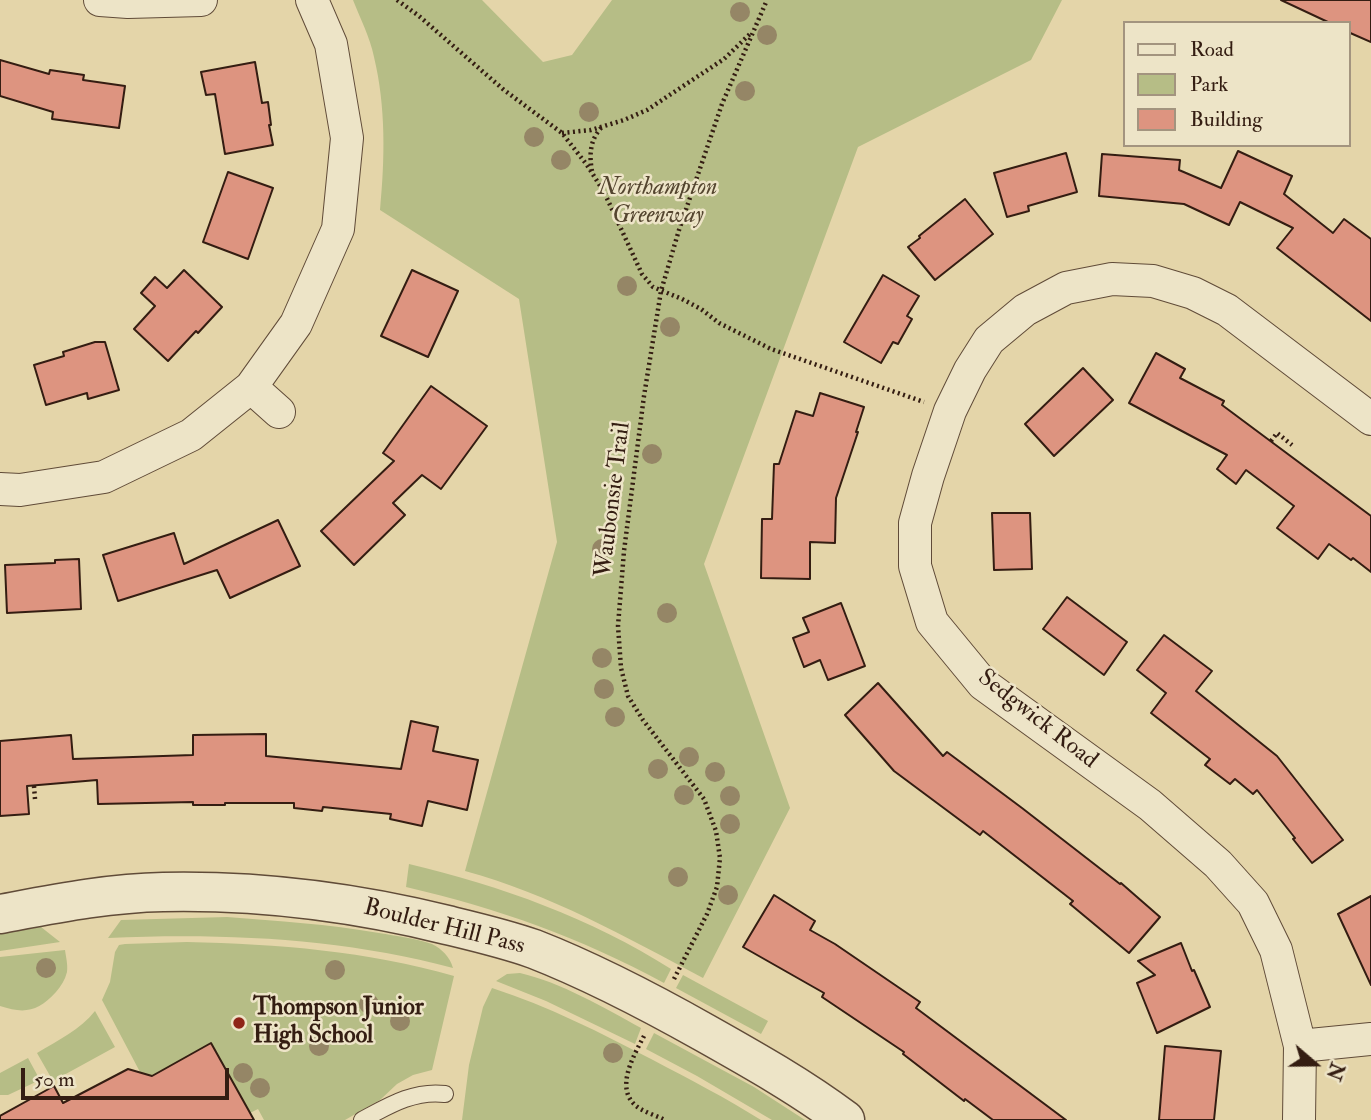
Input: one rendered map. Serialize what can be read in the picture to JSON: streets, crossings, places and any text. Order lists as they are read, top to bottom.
{
  "streets": {
    "street": ["Sedgwick Road", "Boulder Hill Pass"],
    "path": ["Waubonsie Trail"]
  },
  "parks": ["Northampton Greenway"],
  "places": ["Thompson Junior High School"],
  "legend": ["Road", "Park", "Building"],
  "scale_bar": "50 m",
  "north": "right"
}
